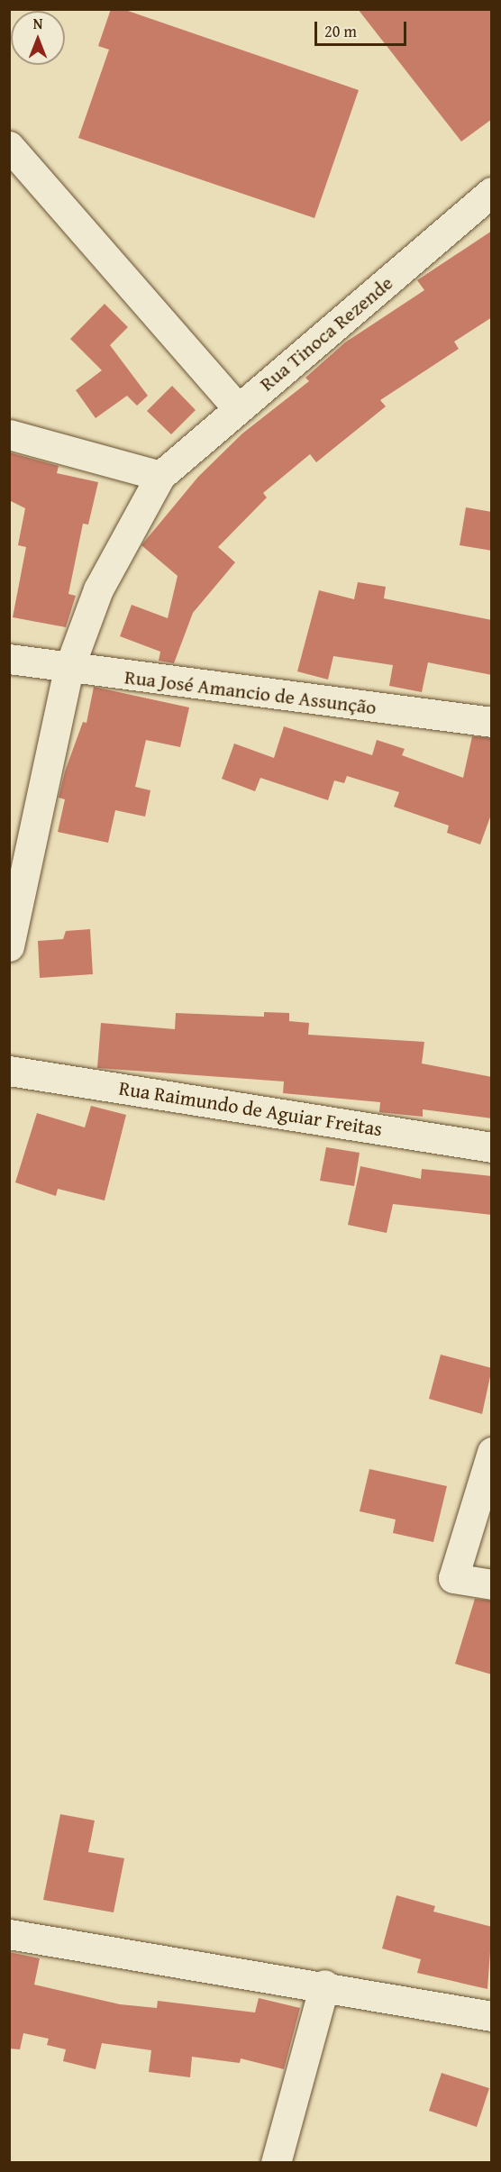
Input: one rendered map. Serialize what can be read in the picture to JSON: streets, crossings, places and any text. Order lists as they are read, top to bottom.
{
  "streets": {
    "street": ["Rua Tinoca Rezende", "Rua José Amancio de Assunção", "Rua Raimundo de Aguiar Freitas"]
  },
  "scale_bar": "20 m",
  "north": "top"
}
